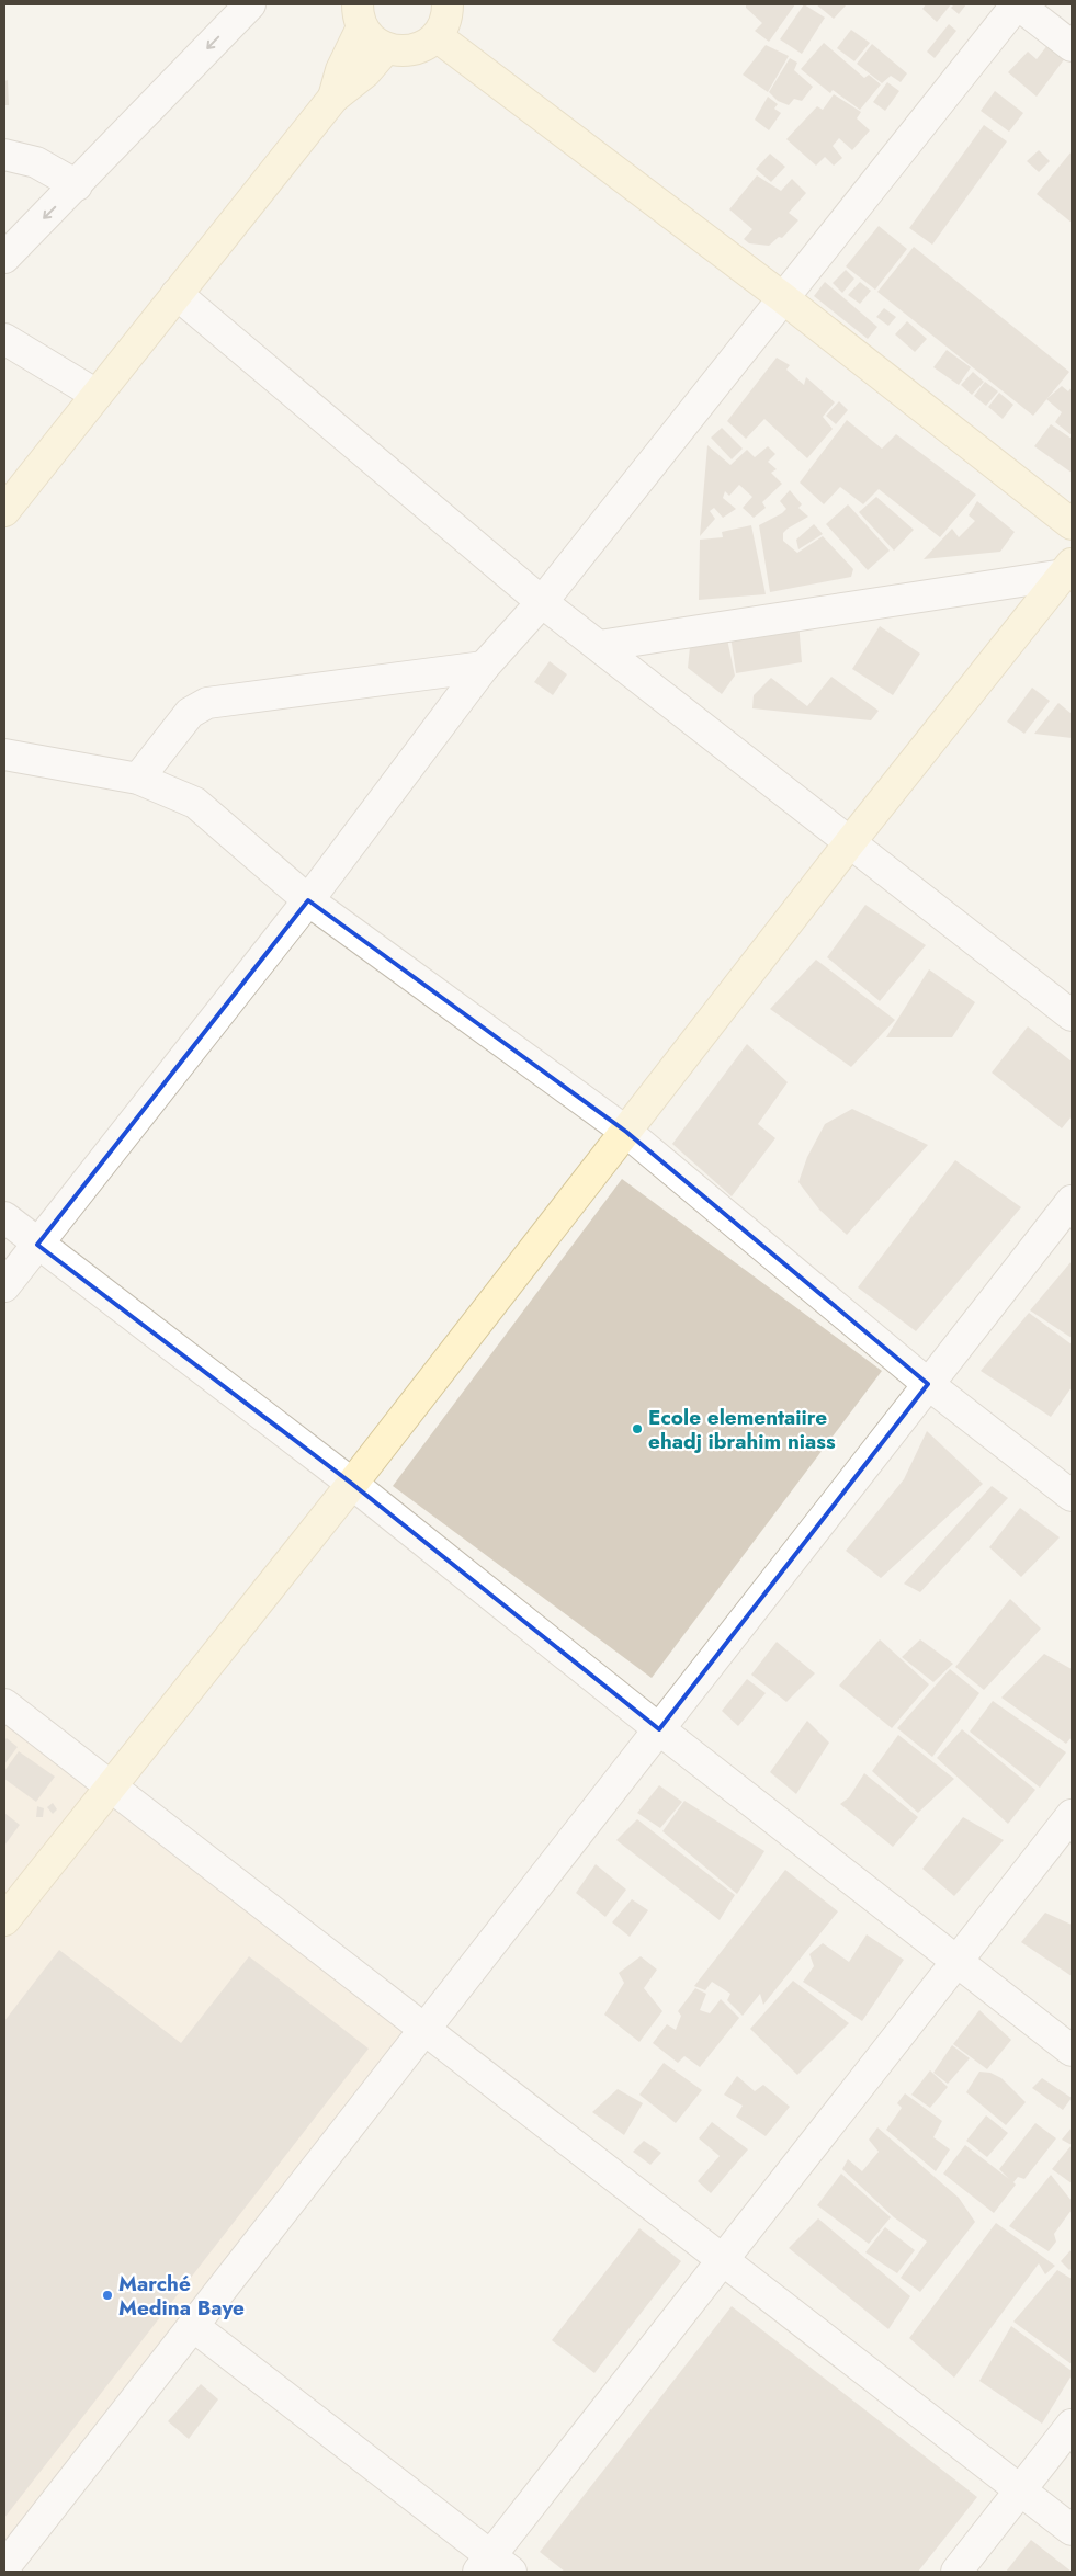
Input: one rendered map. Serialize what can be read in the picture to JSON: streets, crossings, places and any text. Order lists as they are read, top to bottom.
{
  "places": ["Ecole elementaiire ehadj ibrahim niass", "Marché Medina Baye"]
}
